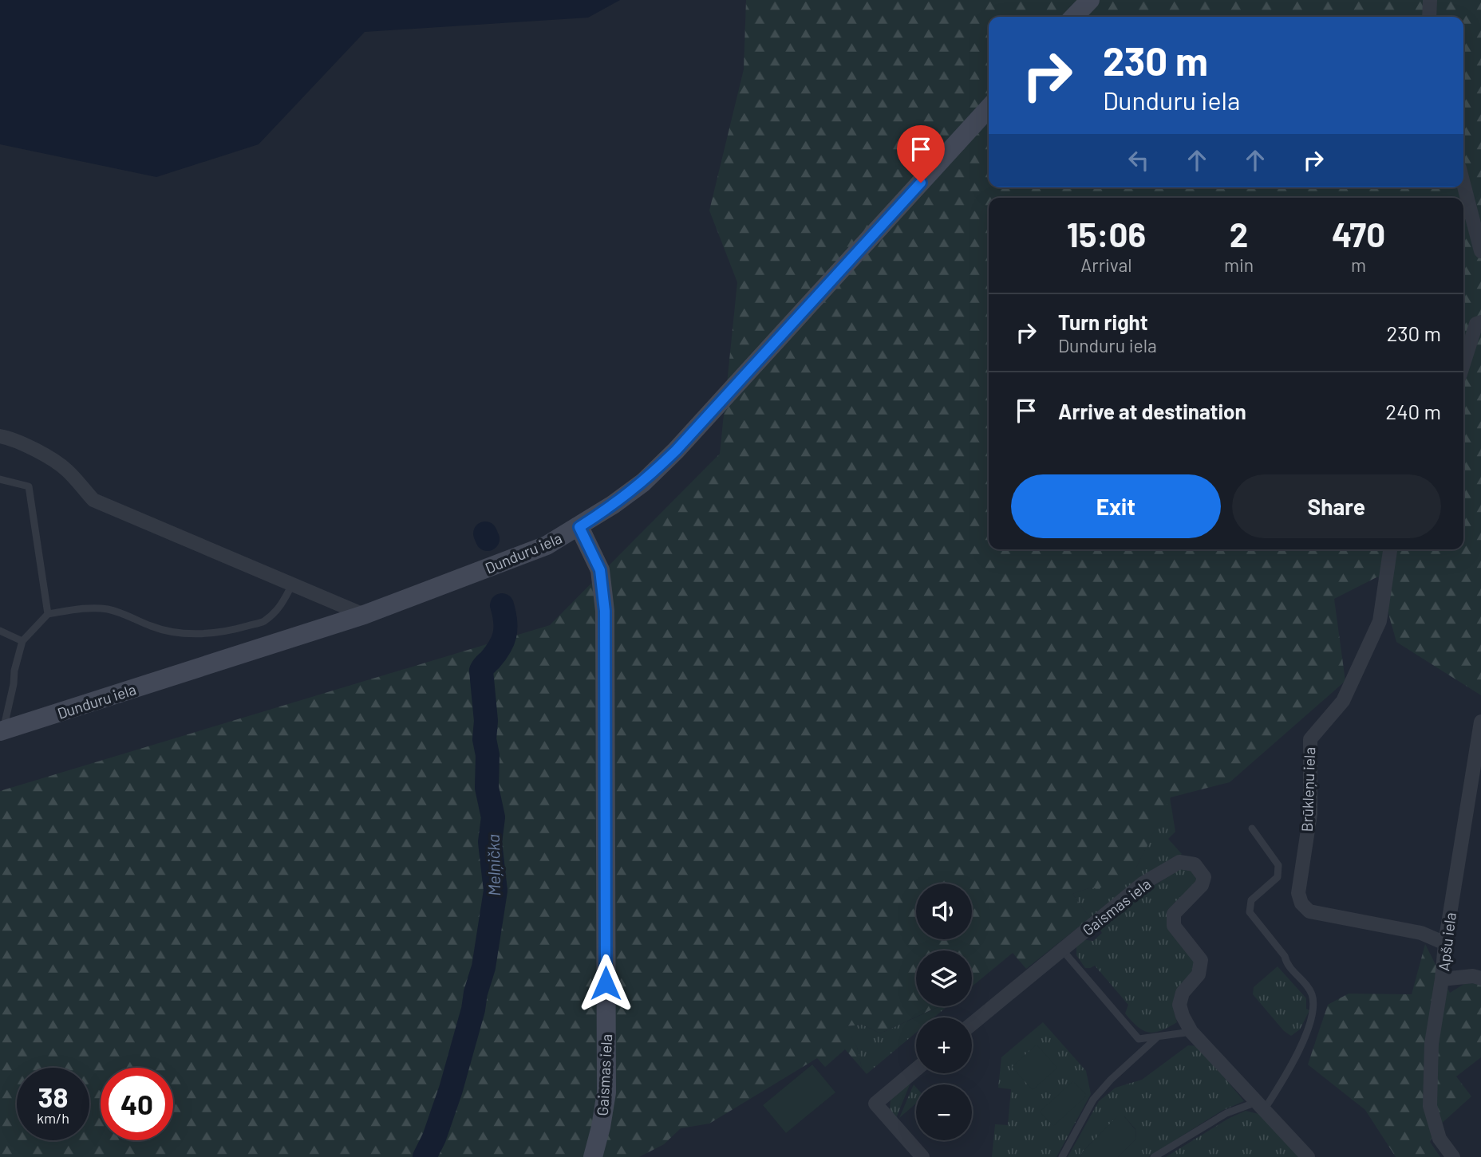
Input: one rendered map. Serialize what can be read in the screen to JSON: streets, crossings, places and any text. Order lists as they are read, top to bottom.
{
  "streets": {
    "street": [
      "Dunduru iela",
      "Brūkleņu iela",
      "Gaismas iela",
      "Apšu iela"
    ]
  },
  "crossings": [
    ["Dunduru iela", "Gaismas iela"],
    ["Brūkleņu iela", "Apšu iela"]
  ],
  "water": ["Meļņička"],
  "page": {
    "turn": ["230 m", "Dunduru iela"],
    "eta": [
      "15:06",
      "Arrival",
      "2",
      "min",
      "470",
      "m"
    ],
    "list": [
      {
        "name": "Turn right",
        "note": "Dunduru iela",
        "value": "230 m"
      },
      {
        "name": "Arrive at destination",
        "value": "240 m"
      }
    ],
    "buttons": ["Exit", "Share"],
    "map_buttons": ["+", "−"],
    "speed": "38 km/h",
    "limit": "40"
  }
}
